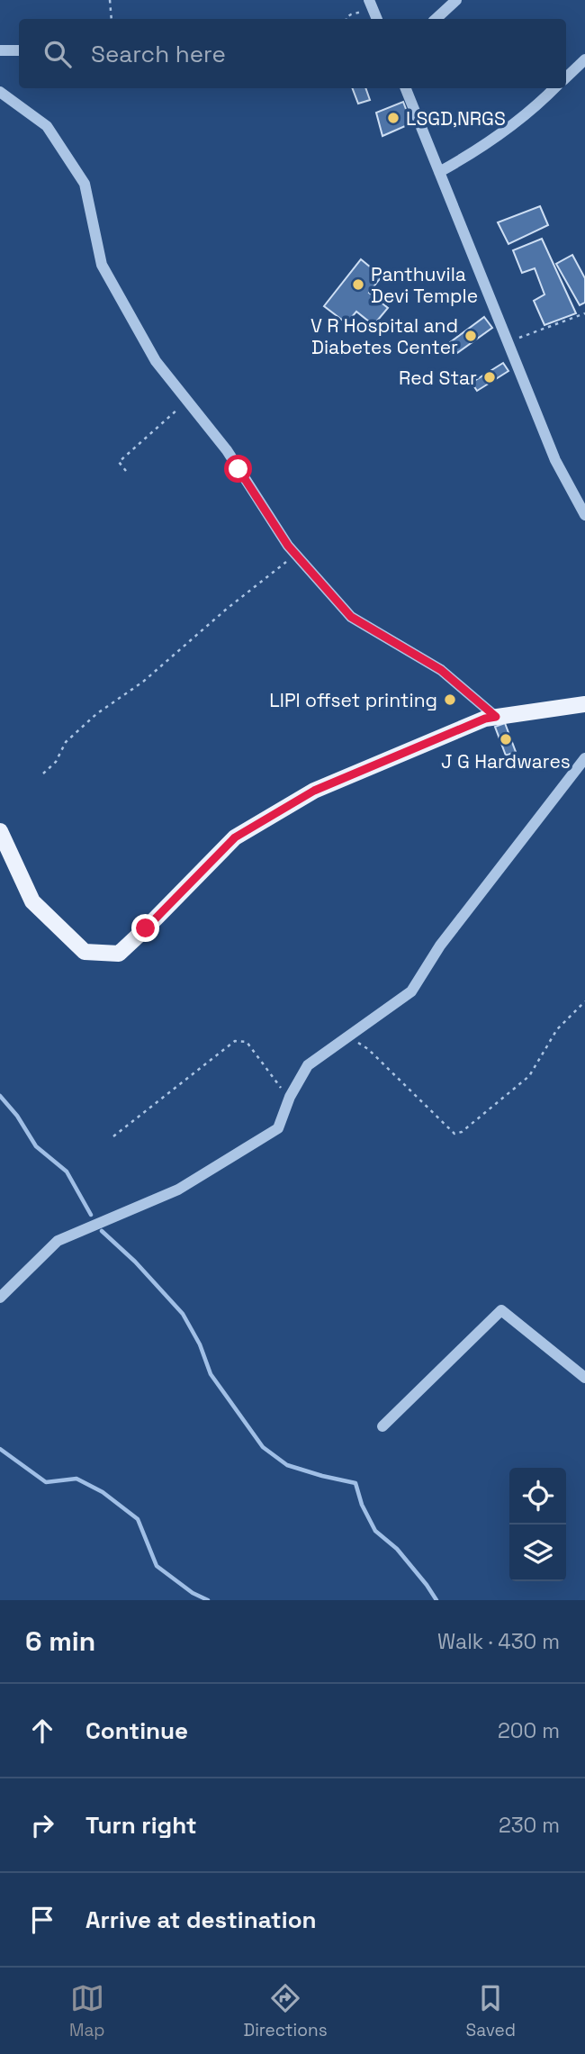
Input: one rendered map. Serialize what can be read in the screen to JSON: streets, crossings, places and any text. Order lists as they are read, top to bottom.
{
  "places": [
    "LSGD,NRGS",
    "Panthuvila Devi Temple",
    "V R Hospital and Diabetes Center",
    "Red Star",
    "LIPI offset printing",
    "J G Hardwares"
  ],
  "page": {
    "search": "Search here",
    "heading": ["6 min", "Walk · 430 m"],
    "list": [
      ["Continue", "200 m"],
      ["Turn right", "230 m"],
      "Arrive at destination"
    ],
    "nav": ["Map", "Directions", "Saved"]
  }
}
